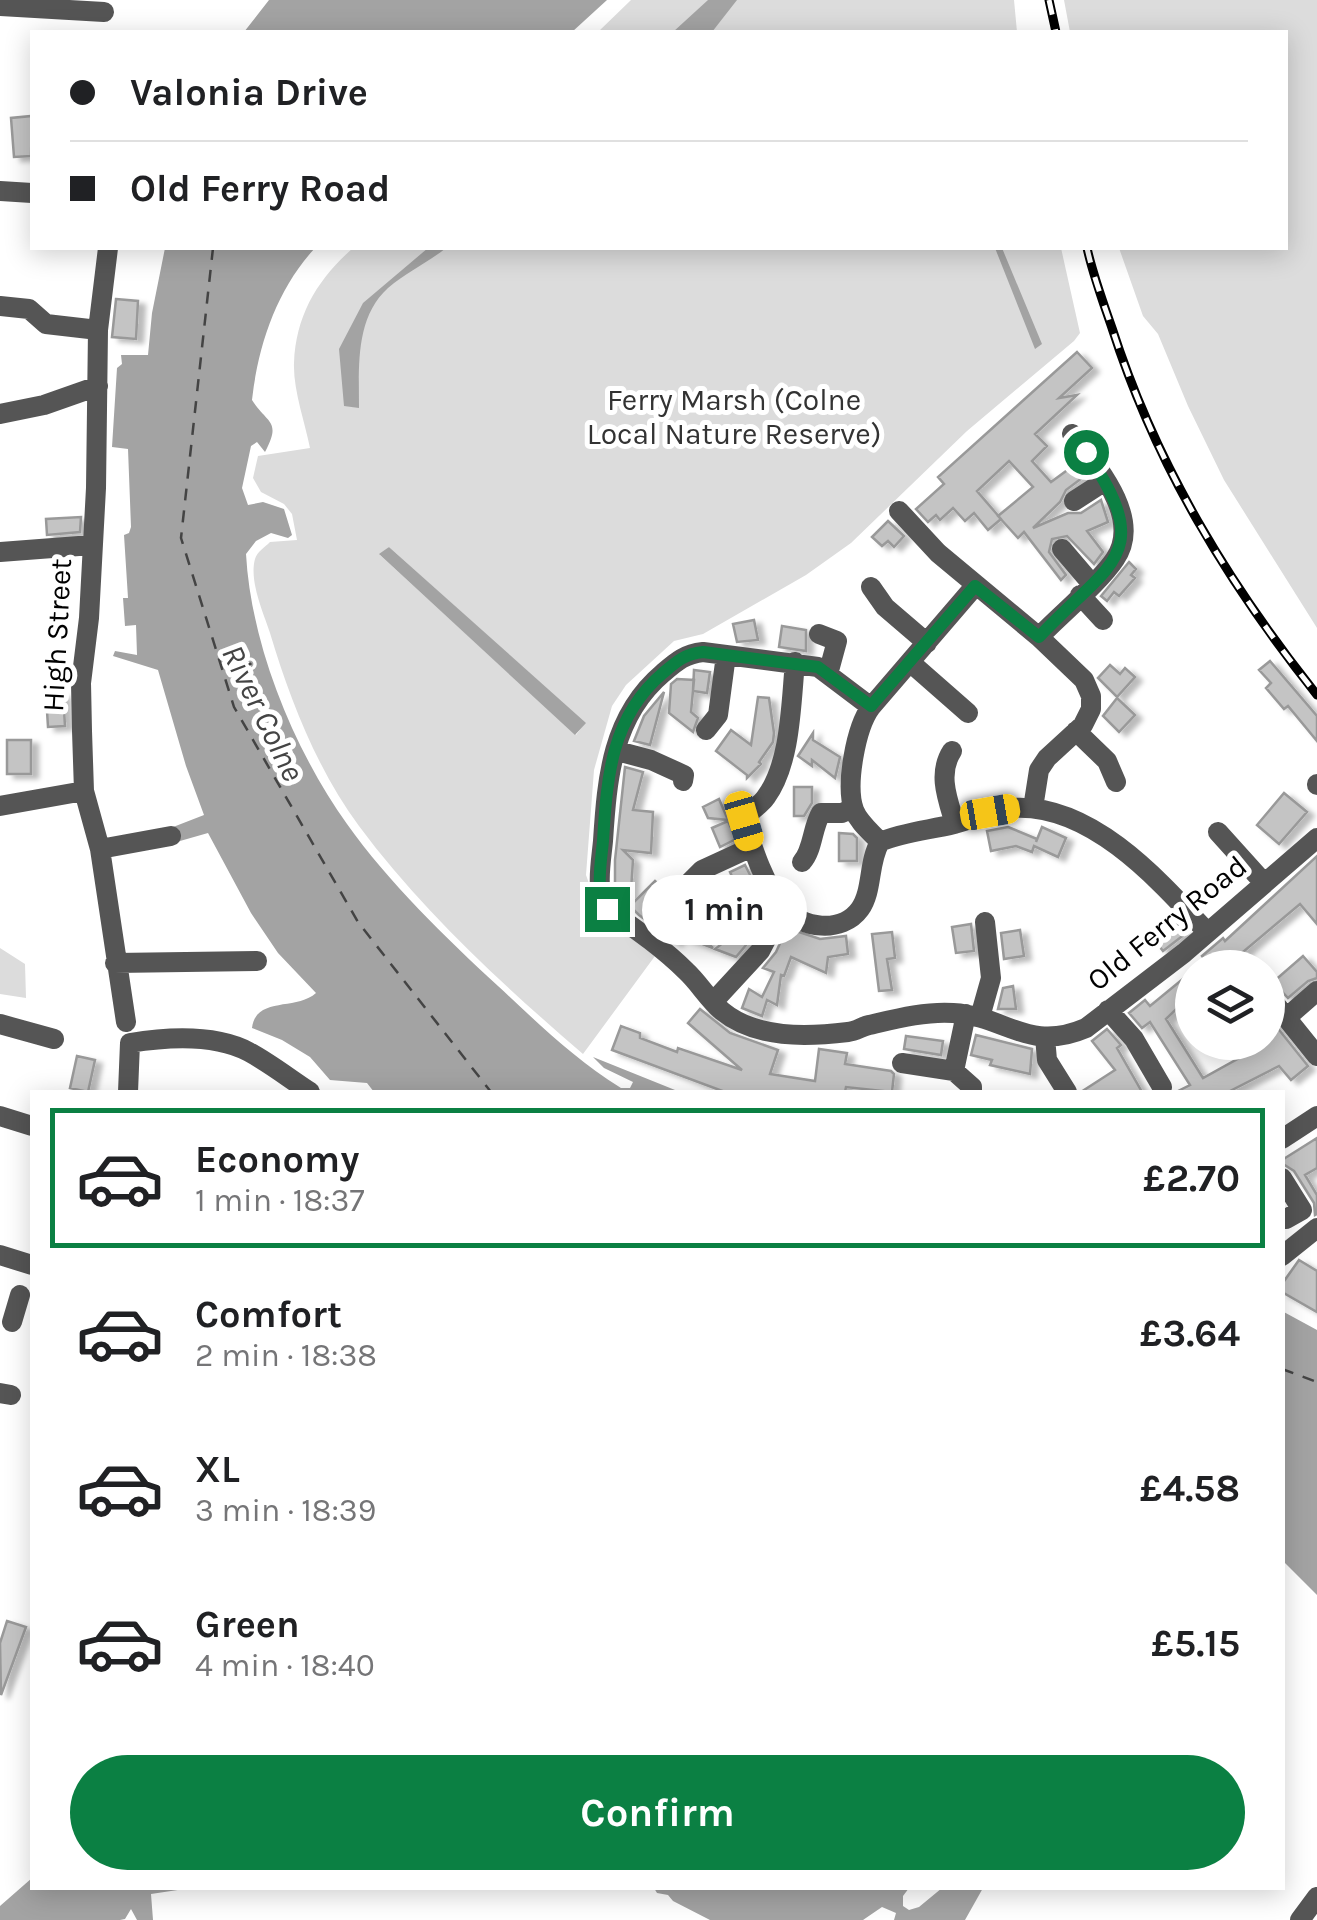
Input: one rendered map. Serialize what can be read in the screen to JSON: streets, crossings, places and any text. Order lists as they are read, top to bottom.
{
  "streets": {
    "street": ["High Street", "Old Ferry Road"]
  },
  "water": ["River Colne"],
  "parks": ["Ferry Marsh (Colne Local Nature Reserve)"],
  "page": {
    "banner": ["Valonia Drive", "Old Ferry Road"],
    "bubble": "1 min",
    "list": [
      {
        "name": "Economy",
        "note": "1 min · 18:37",
        "value": "£2.70"
      },
      {
        "name": "Comfort",
        "note": "2 min · 18:38",
        "value": "£3.64"
      },
      {
        "name": "XL",
        "note": "3 min · 18:39",
        "value": "£4.58"
      },
      {
        "name": "Green",
        "note": "4 min · 18:40",
        "value": "£5.15"
      }
    ],
    "buttons": "Confirm"
  }
}
